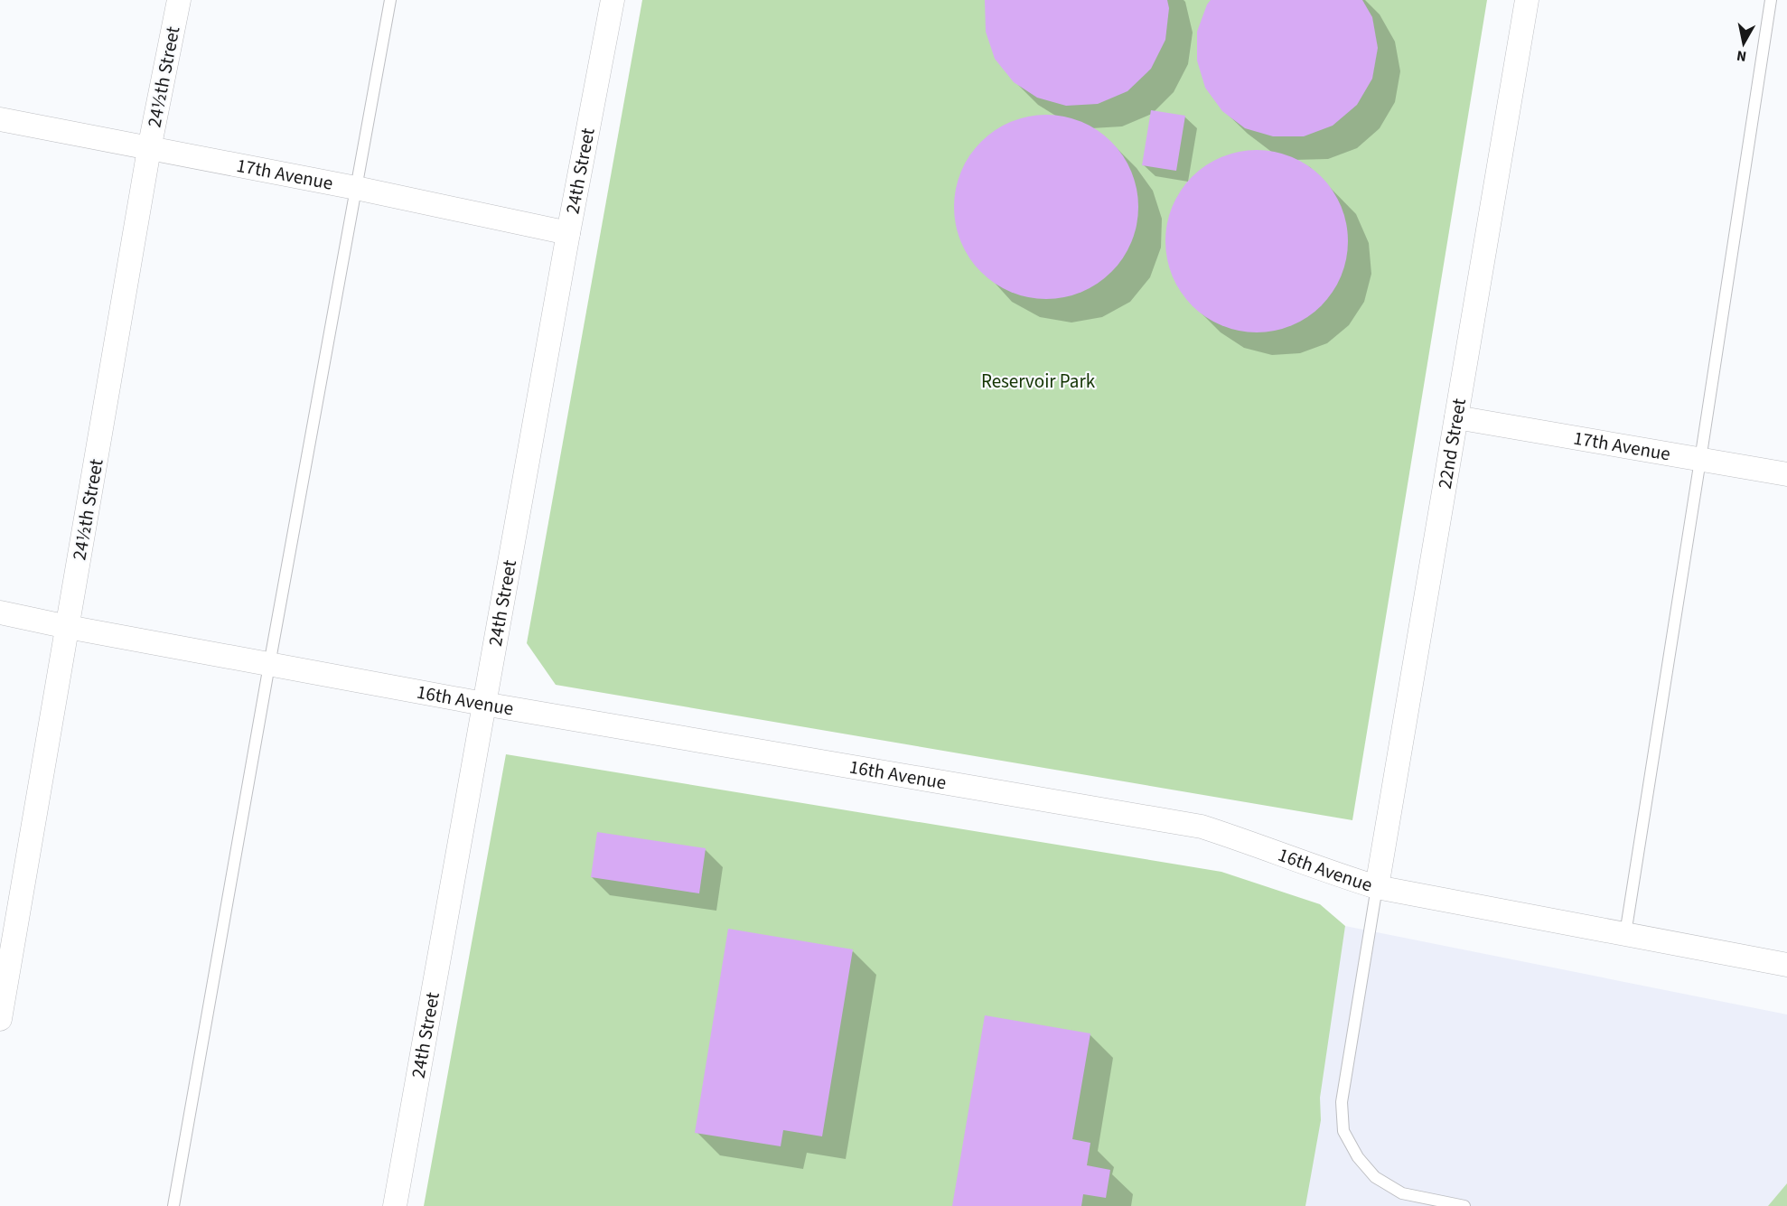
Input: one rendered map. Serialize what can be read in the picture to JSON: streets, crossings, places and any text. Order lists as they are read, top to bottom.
{
  "streets": {
    "street": [
      "24½th Street",
      "24th Street",
      "17th Avenue",
      "22nd Street",
      "16th Avenue"
    ]
  },
  "crossings": [
    ["24½th Street", "17th Avenue"],
    ["24½th Street", "16th Avenue"],
    ["24th Street", "17th Avenue"],
    ["24th Street", "16th Avenue"],
    ["17th Avenue", "22nd Street"],
    ["22nd Street", "16th Avenue"]
  ],
  "parks": ["Reservoir Park"],
  "north": "bottom"
}
